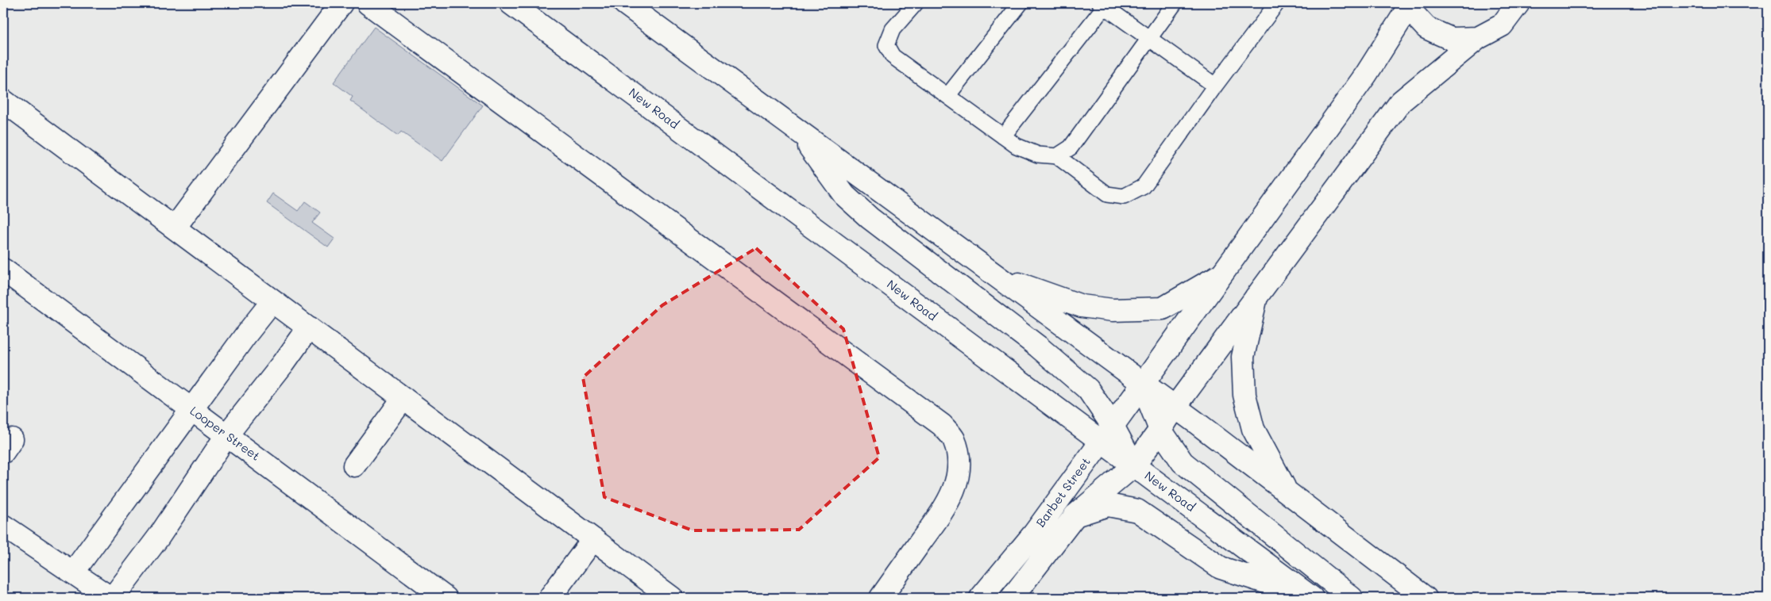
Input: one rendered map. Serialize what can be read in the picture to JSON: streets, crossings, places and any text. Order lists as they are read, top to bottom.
{
  "streets": {
    "street": ["New Road", "Looper Street", "Barbet Street"]
  },
  "crossings": [
    ["New Road", "Barbet Street"]
  ]
}
